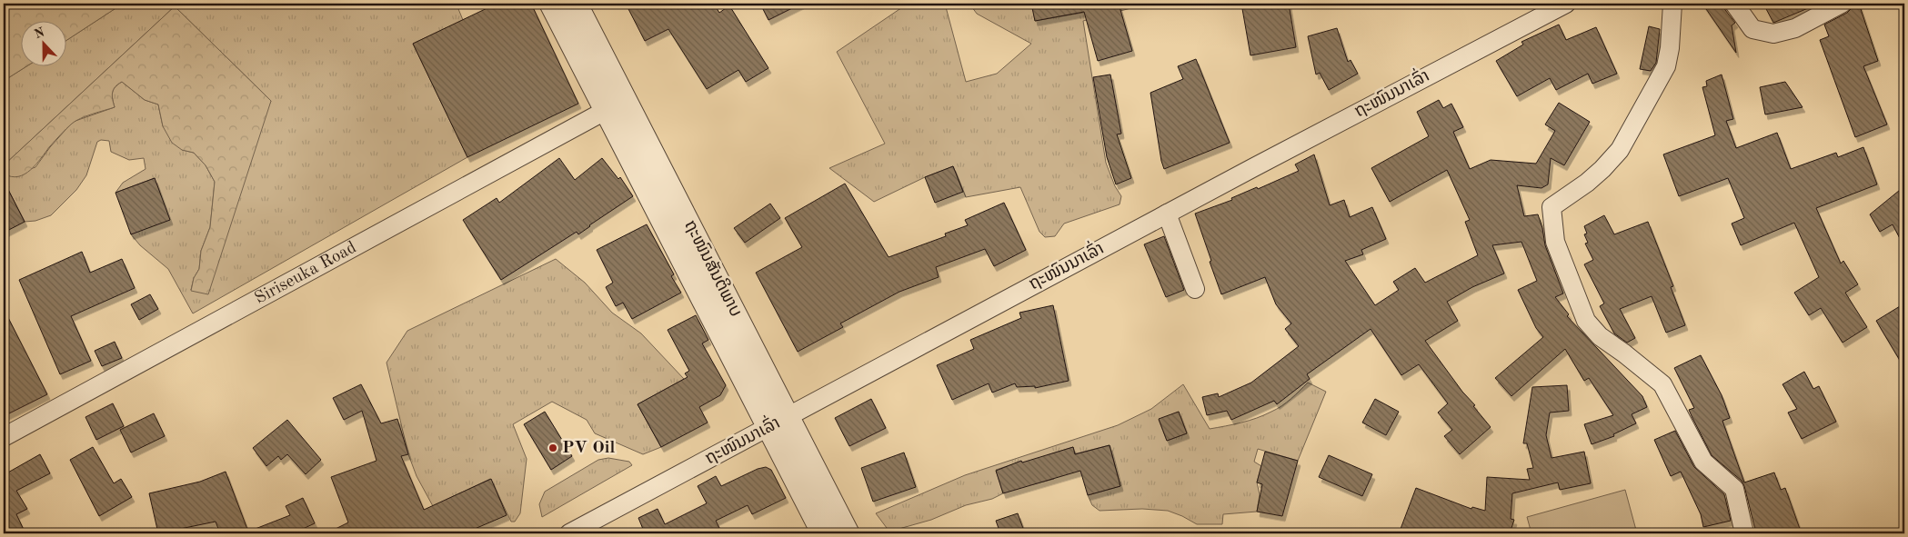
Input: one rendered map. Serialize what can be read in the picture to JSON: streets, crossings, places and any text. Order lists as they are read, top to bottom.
{
  "streets": {
    "street": ["ຖະໜົນນາເລົ່າ", "ຖະໜົນສັນຕິພາບ", "Siriseuka Road"]
  },
  "crossings": [
    ["ຖະໜົນນາເລົ່າ", "ຖະໜົນສັນຕິພາບ"],
    ["ຖະໜົນສັນຕິພາບ", "Siriseuka Road"]
  ],
  "places": ["PV Oil"],
  "north": "top"
}
